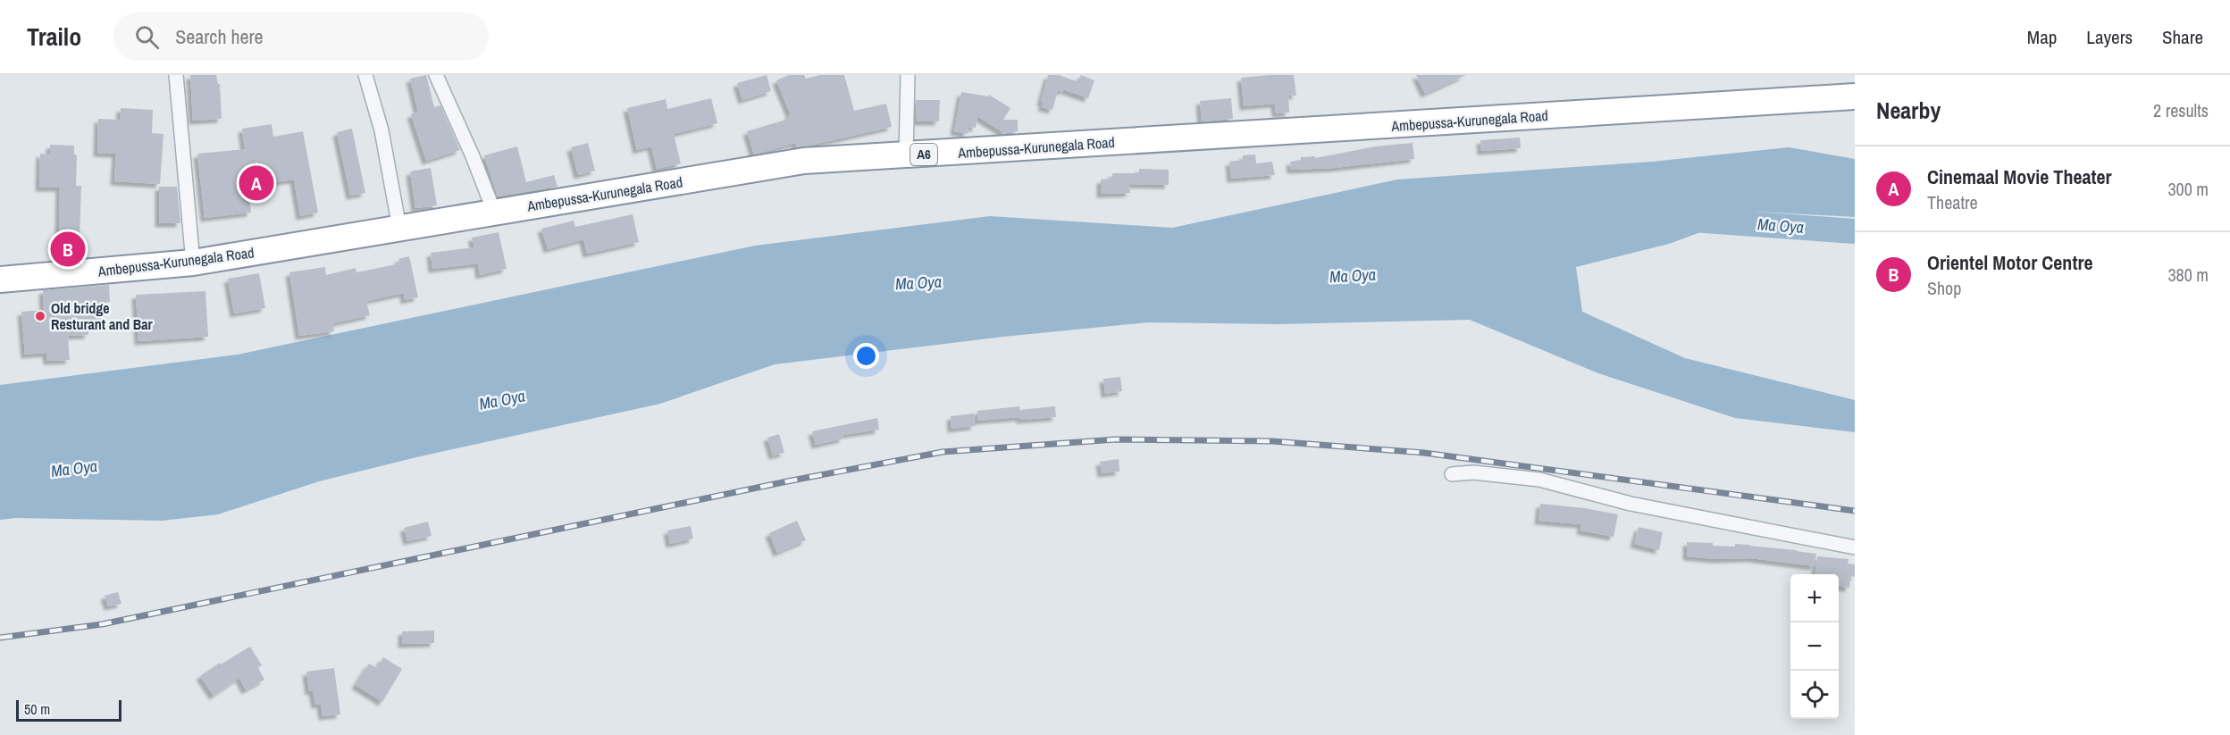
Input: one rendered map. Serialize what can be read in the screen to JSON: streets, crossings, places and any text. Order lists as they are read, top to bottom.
{
  "streets": {
    "highway": ["Ambepussa-Kurunegala Road", "A6"]
  },
  "water": ["Ma Oya"],
  "places": ["Old bridge Resturant and Bar"],
  "scale_bar": "50 m",
  "page": {
    "header": "Trailo",
    "search": "Search here",
    "nav": ["Map", "Layers", "Share"],
    "heading": ["Nearby", "2 results"],
    "list": [
      {
        "mark": "A",
        "name": "Cinemaal Movie Theater",
        "note": "Theatre",
        "value": "300 m"
      },
      {
        "mark": "B",
        "name": "Orientel Motor Centre",
        "note": "Shop",
        "value": "380 m"
      }
    ],
    "pins": ["A", "B"],
    "map_buttons": ["+", "−"],
    "scale": "50 m"
  }
}
